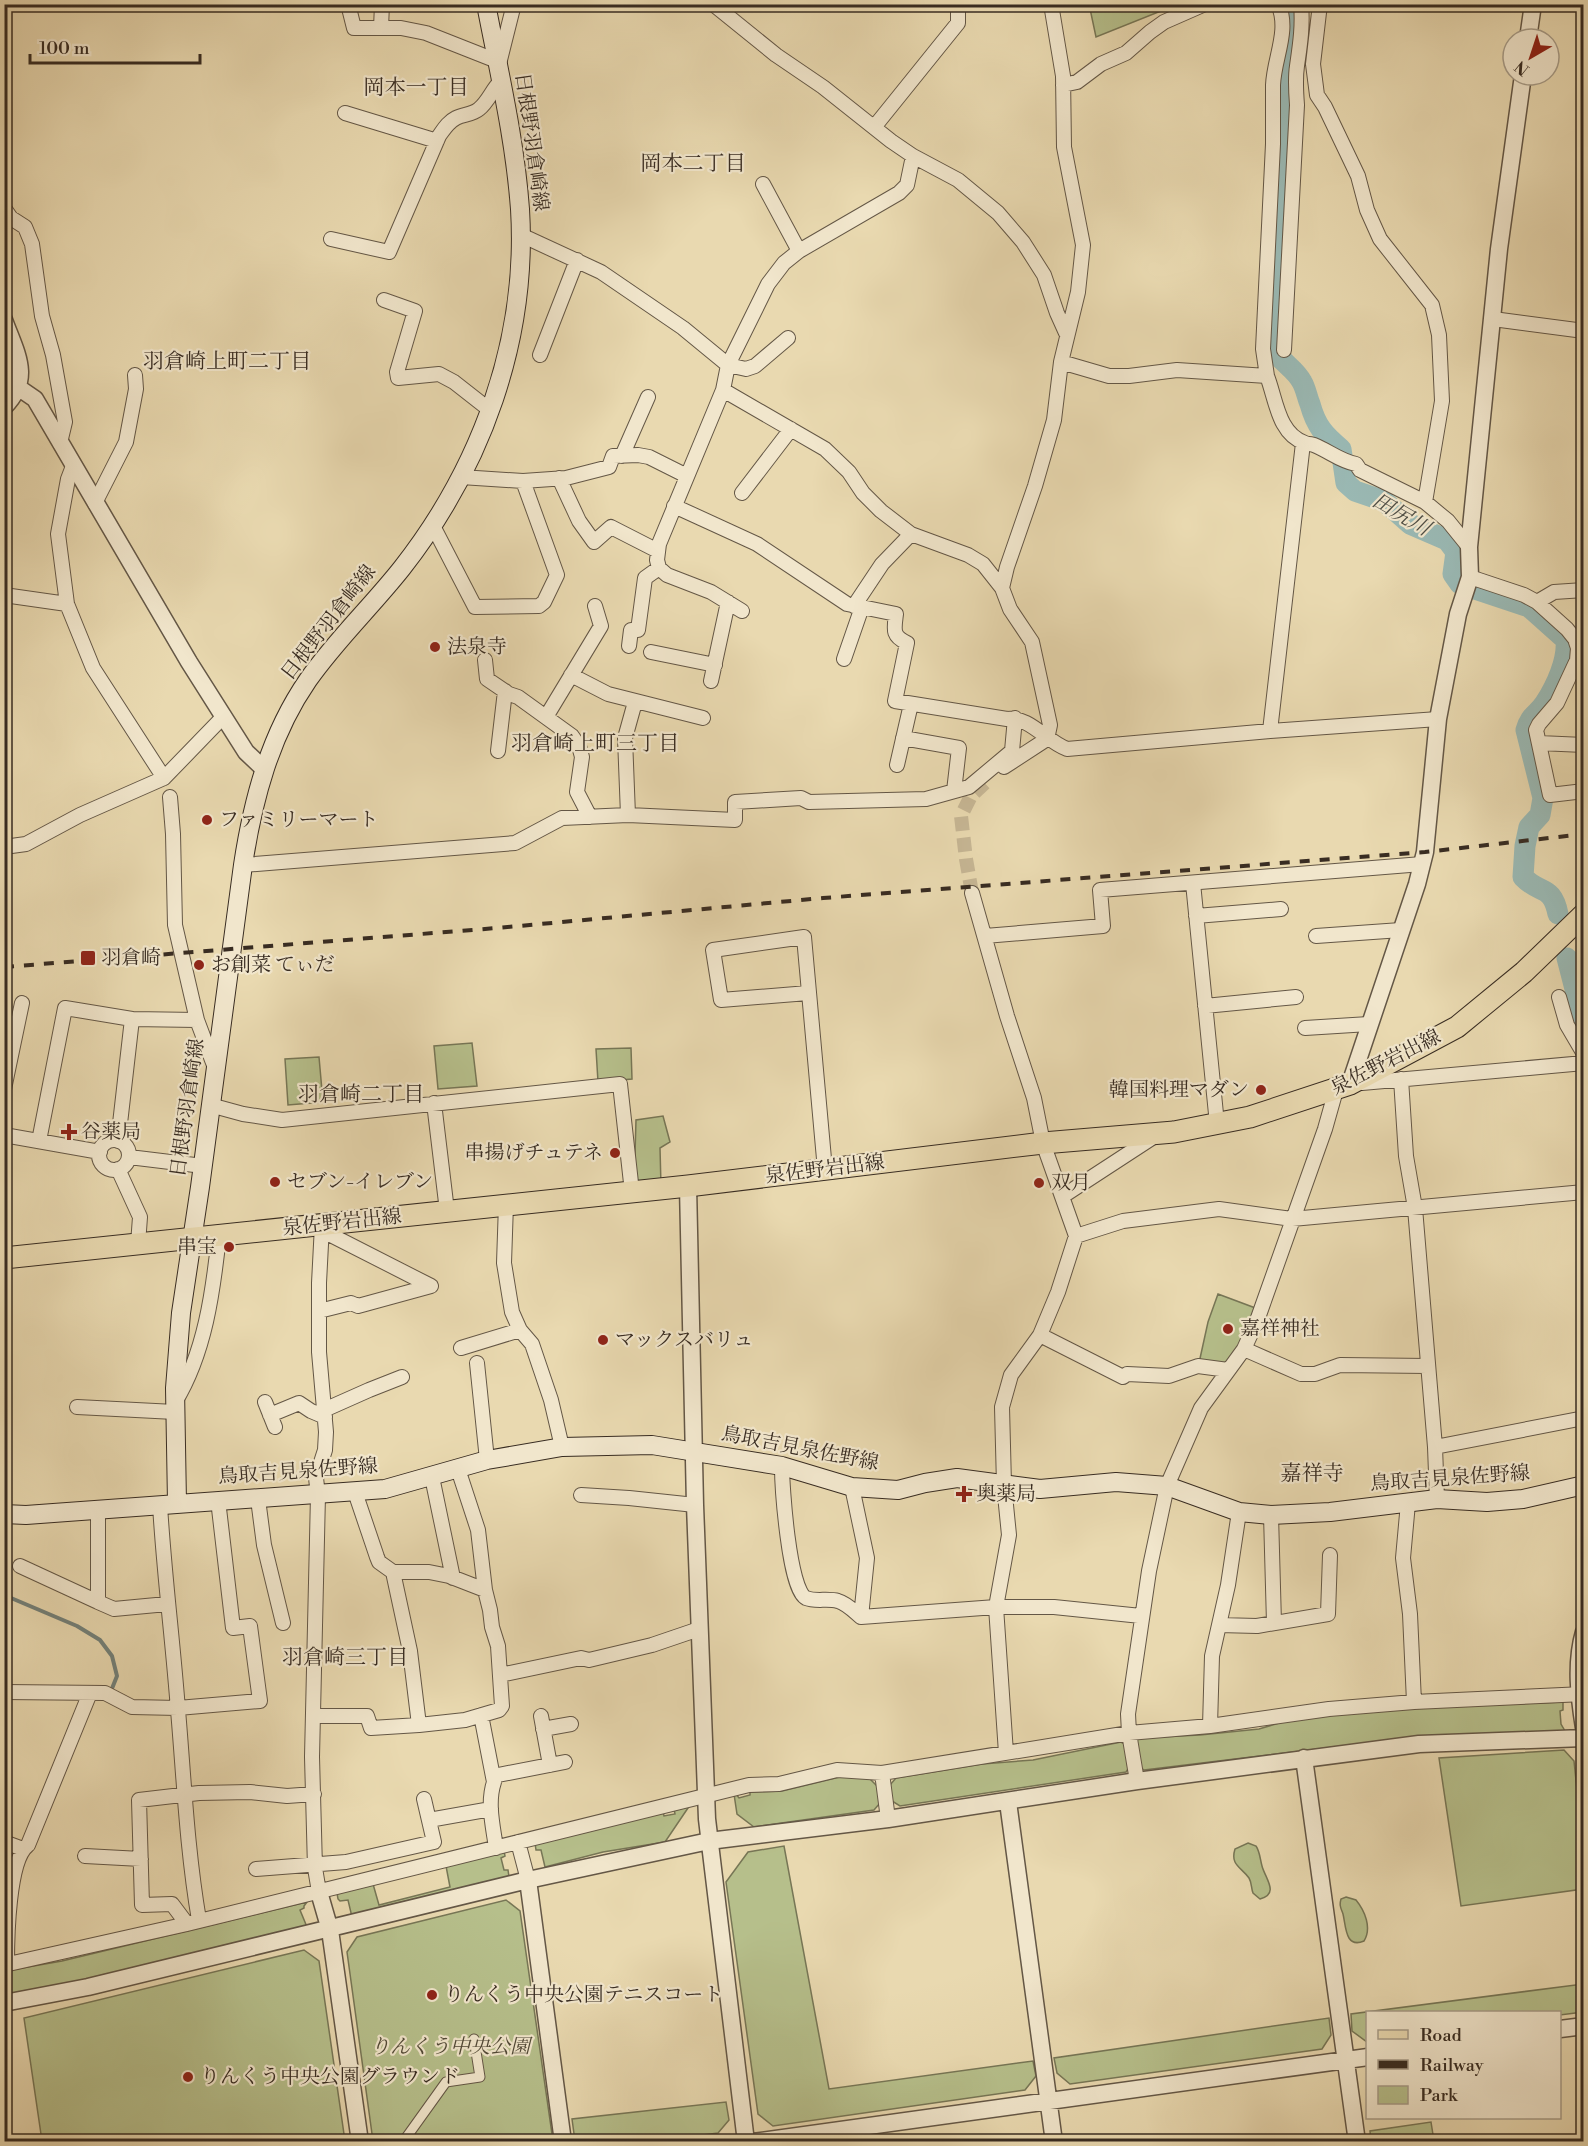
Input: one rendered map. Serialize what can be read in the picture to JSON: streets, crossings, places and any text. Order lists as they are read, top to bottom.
{
  "streets": {
    "main road": ["日根野羽倉崎線", "泉佐野岩出線", "鳥取吉見泉佐野線"]
  },
  "crossings": [
    ["日根野羽倉崎線", "泉佐野岩出線"],
    ["日根野羽倉崎線", "鳥取吉見泉佐野線"]
  ],
  "districts": [
    "岡本一丁目",
    "岡本二丁目",
    "羽倉崎上町二丁目",
    "羽倉崎上町三丁目",
    "羽倉崎二丁目",
    "嘉祥寺",
    "羽倉崎三丁目"
  ],
  "water": ["田尻川"],
  "parks": ["りんくう中央公園"],
  "places": {
    "other": [
      "法泉寺",
      "ファミリーマート",
      "お創菜 てぃだ",
      "韓国料理マダン",
      "串揚げチュテネ",
      "セブン-イレブン",
      "双月",
      "串宝",
      "嘉祥神社",
      "マックスバリュ",
      "りんくう中央公園テニスコート",
      "りんくう中央公園グラウンド"
    ],
    "transit": ["羽倉崎"],
    "health": ["谷薬局", "奥薬局"]
  },
  "legend": ["Road", "Railway", "Park"],
  "scale_bar": "100 m",
  "north": "bottom left"
}
